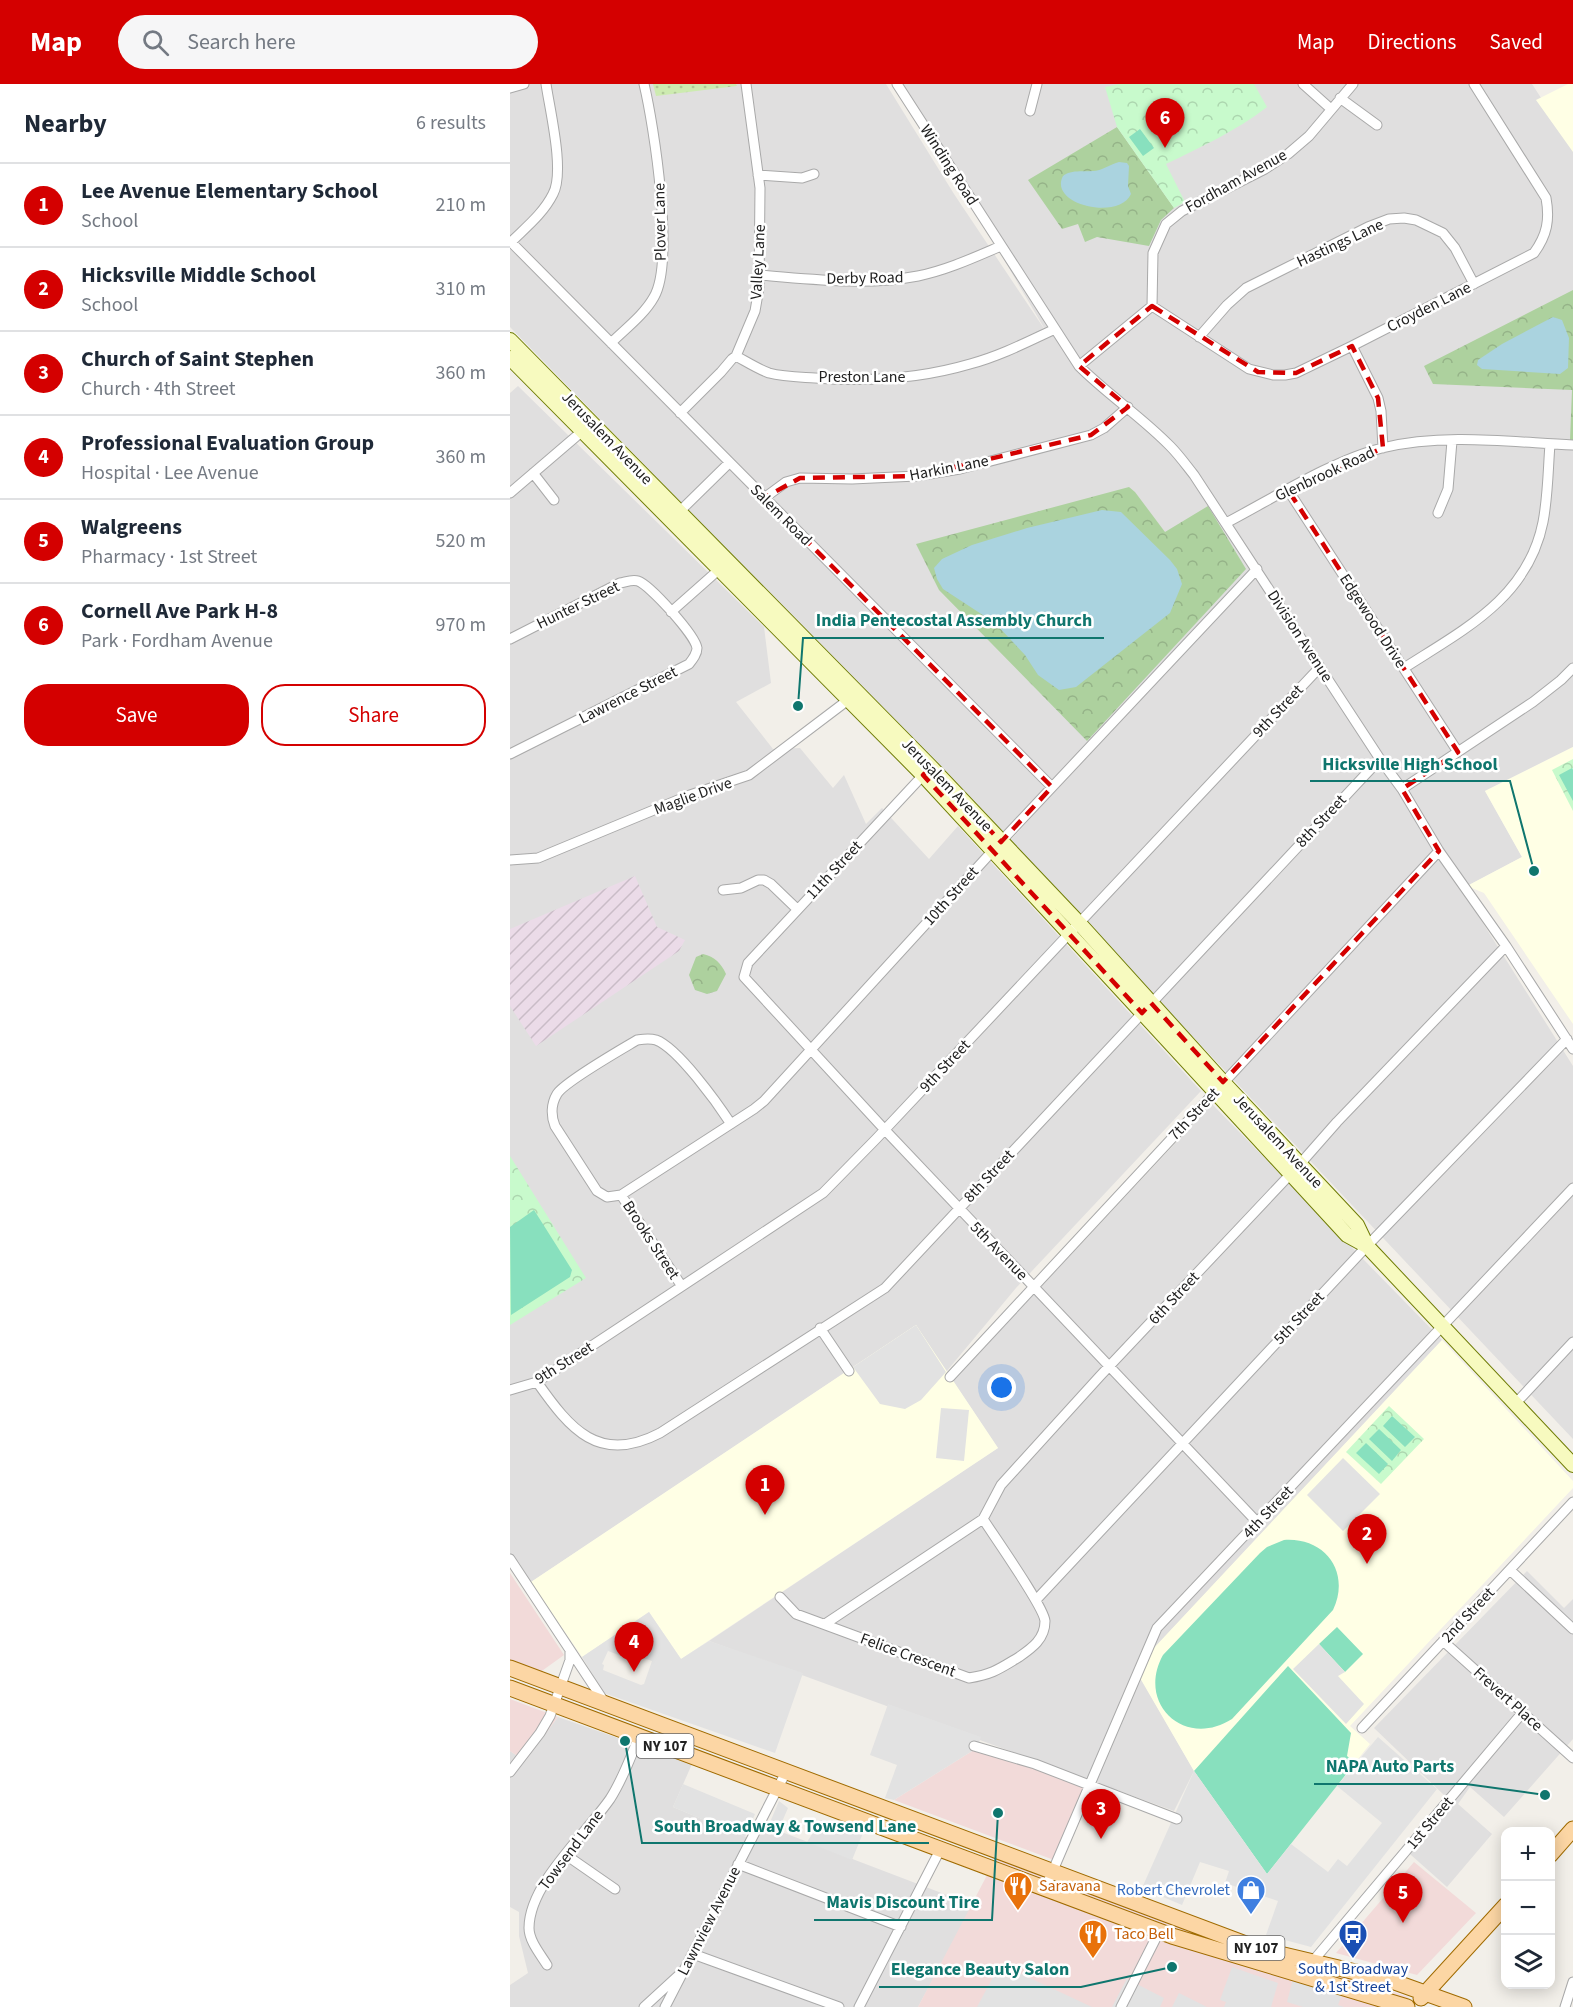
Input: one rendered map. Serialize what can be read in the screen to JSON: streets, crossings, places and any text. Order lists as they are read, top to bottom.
{
  "streets": {
    "main road": ["Jerusalem Avenue", "NY 107"],
    "street": [
      "Winding Road",
      "Fordham Avenue",
      "Plover Lane",
      "Hastings Lane",
      "Valley Lane",
      "Derby Road",
      "Croyden Lane",
      "Preston Lane",
      "Harkin Lane",
      "Glenbrook Road",
      "Salem Road",
      "Hunter Street",
      "Edgewood Drive",
      "Division Avenue",
      "Lawrence Street",
      "9th Street",
      "Maglie Drive",
      "8th Street",
      "11th Street",
      "10th Street",
      "7th Street",
      "Brooks Street",
      "5th Avenue",
      "6th Street",
      "5th Street",
      "4th Street",
      "2nd Street",
      "Felice Crescent",
      "Frevert Place",
      "1st Street",
      "Towsend Lane",
      "Lawnview Avenue"
    ]
  },
  "crossings": [
    ["Winding Road", "Derby Road"],
    ["Winding Road", "Division Avenue"],
    ["Fordham Avenue", "Croyden Lane"],
    ["Plover Lane", "Salem Road"],
    ["Hastings Lane", "Croyden Lane"],
    ["Valley Lane", "Derby Road"],
    ["Valley Lane", "Preston Lane"],
    ["Valley Lane", "Salem Road"],
    ["Derby Road", "Division Avenue"],
    ["Preston Lane", "Division Avenue"],
    ["Jerusalem Avenue", "9th Street"],
    ["Jerusalem Avenue", "Maglie Drive"],
    ["Jerusalem Avenue", "8th Street"],
    ["Jerusalem Avenue", "11th Street"],
    ["Jerusalem Avenue", "10th Street"],
    ["Jerusalem Avenue", "7th Street"],
    ["Jerusalem Avenue", "6th Street"],
    ["Jerusalem Avenue", "5th Street"],
    ["Jerusalem Avenue", "4th Street"],
    ["Harkin Lane", "Salem Road"],
    ["Harkin Lane", "Division Avenue"],
    ["Glenbrook Road", "Edgewood Drive"],
    ["Glenbrook Road", "Division Avenue"],
    ["Salem Road", "10th Street"],
    ["Hunter Street", "Lawrence Street"],
    ["Division Avenue", "9th Street"],
    ["Division Avenue", "8th Street"],
    ["Division Avenue", "10th Street"],
    ["Division Avenue", "7th Street"],
    ["Division Avenue", "6th Street"],
    ["Division Avenue", "5th Street"],
    ["9th Street", "8th Street"],
    ["9th Street", "Brooks Street"],
    ["9th Street", "5th Avenue"],
    ["8th Street", "5th Avenue"],
    ["11th Street", "5th Avenue"],
    ["10th Street", "Brooks Street"],
    ["10th Street", "5th Avenue"],
    ["7th Street", "5th Avenue"],
    ["5th Avenue", "6th Street"],
    ["5th Avenue", "5th Street"],
    ["5th Avenue", "4th Street"],
    ["6th Street", "Felice Crescent"],
    ["5th Street", "Felice Crescent"],
    ["4th Street", "NY 107"],
    ["2nd Street", "Frevert Place"],
    ["Frevert Place", "1st Street"],
    ["NY 107", "1st Street"],
    ["NY 107", "Towsend Lane"],
    ["NY 107", "Lawnview Avenue"]
  ],
  "places": {
    "other": [
      "India Pentecostal Assembly Church",
      "Hicksville High School",
      "South Broadway & Towsend Lane",
      "NAPA Auto Parts",
      "Mavis Discount Tire",
      "Elegance Beauty Salon"
    ],
    "restaurant": ["Saravana", "Taco Bell"],
    "shop": ["Robert Chevrolet"],
    "bus stop": ["South Broadway & 1st Street"]
  },
  "page": {
    "header": "Map",
    "search": "Search here",
    "nav": ["Map", "Directions", "Saved"],
    "heading": ["Nearby", "6 results"],
    "pins": [
      "6",
      "1",
      "2",
      "4",
      "3",
      "5"
    ],
    "list": [
      {
        "mark": "1",
        "name": "Lee Avenue Elementary School",
        "note": "School",
        "value": "210 m"
      },
      {
        "mark": "2",
        "name": "Hicksville Middle School",
        "note": "School",
        "value": "310 m"
      },
      {
        "mark": "3",
        "name": "Church of Saint Stephen",
        "note": "Church · 4th Street",
        "value": "360 m"
      },
      {
        "mark": "4",
        "name": "Professional Evaluation Group",
        "note": "Hospital · Lee Avenue",
        "value": "360 m"
      },
      {
        "mark": "5",
        "name": "Walgreens",
        "note": "Pharmacy · 1st Street",
        "value": "520 m"
      },
      {
        "mark": "6",
        "name": "Cornell Ave Park H-8",
        "note": "Park · Fordham Avenue",
        "value": "970 m"
      }
    ],
    "buttons": ["Save", "Share"],
    "map_buttons": ["+", "−"]
  }
}
